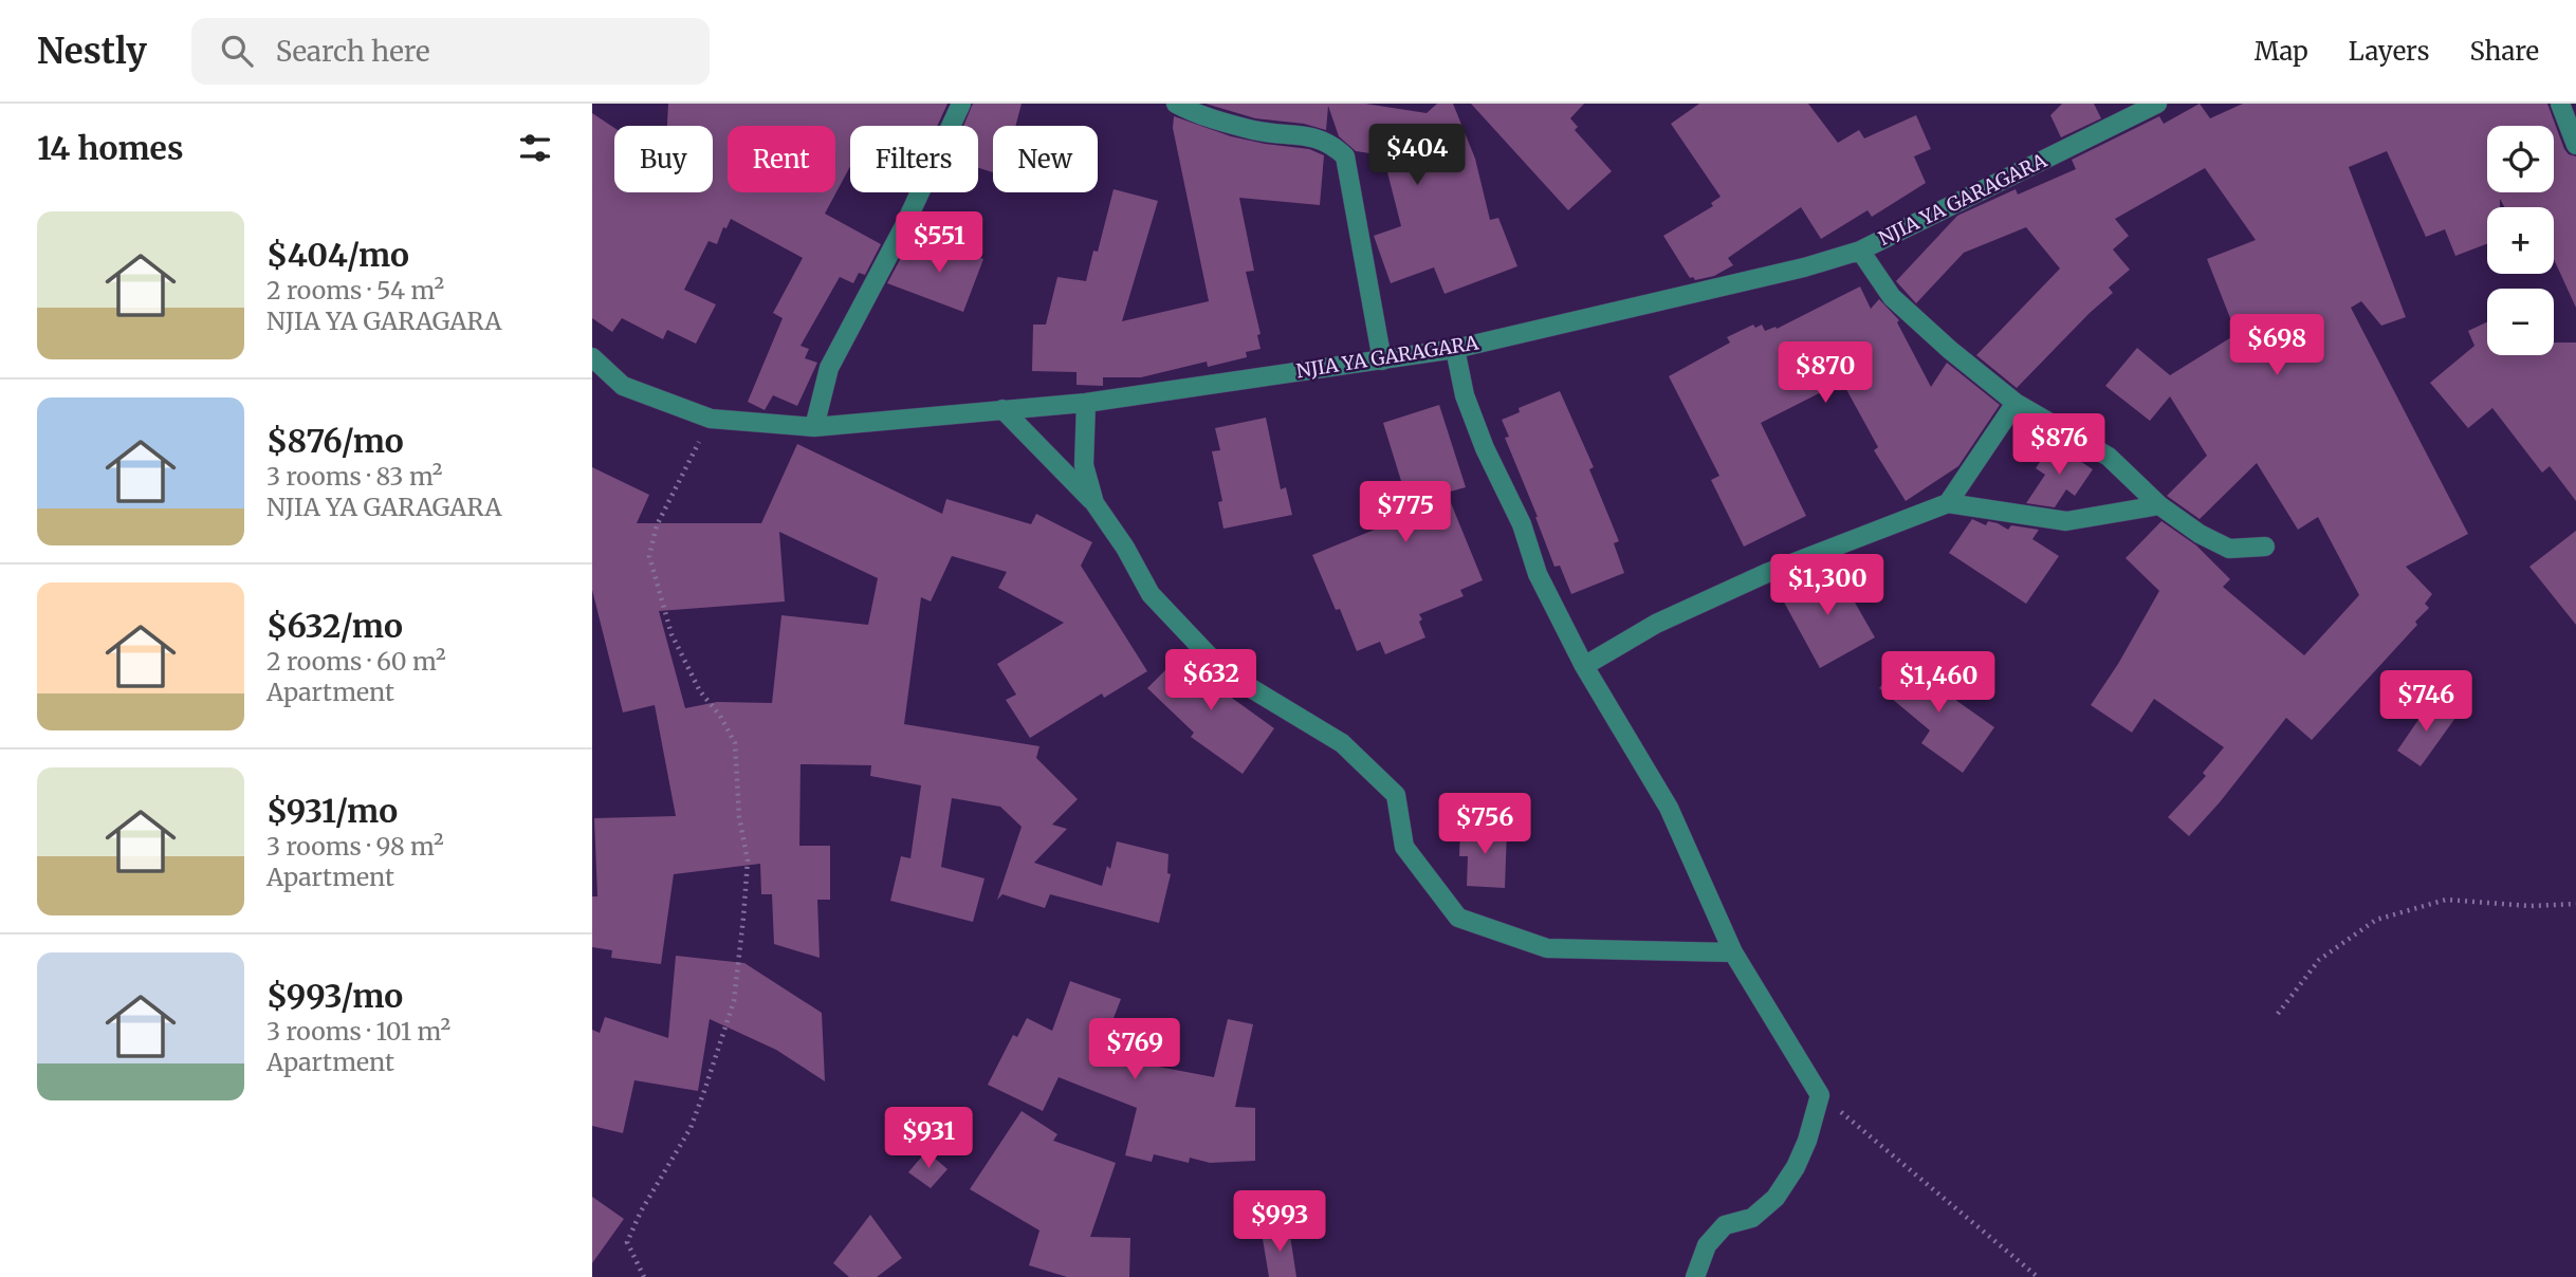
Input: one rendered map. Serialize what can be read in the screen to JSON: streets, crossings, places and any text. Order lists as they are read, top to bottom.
{
  "streets": {
    "street": ["NJIA YA GARAGARA"]
  },
  "page": {
    "header": "Nestly",
    "search": "Search here",
    "nav": ["Map", "Layers", "Share"],
    "heading": "14 homes",
    "price": [
      "$404",
      "$551",
      "$698",
      "$870",
      "$876",
      "$775",
      "$1,300",
      "$632",
      "$1,460",
      "$746",
      "$756",
      "$769",
      "$931",
      "$993"
    ],
    "map_buttons": ["+", "−"],
    "chip": [
      "Buy",
      "Rent",
      "Filters",
      "New"
    ],
    "list": [
      {
        "name": "$404/mo",
        "note": "2 rooms · 54 m² · NJIA YA GARAGARA"
      },
      {
        "name": "$876/mo",
        "note": "3 rooms · 83 m² · NJIA YA GARAGARA"
      },
      {
        "name": "$632/mo",
        "note": "2 rooms · 60 m² · Apartment"
      },
      {
        "name": "$931/mo",
        "note": "3 rooms · 98 m² · Apartment"
      },
      {
        "name": "$993/mo",
        "note": "3 rooms · 101 m² · Apartment"
      }
    ]
  }
}
